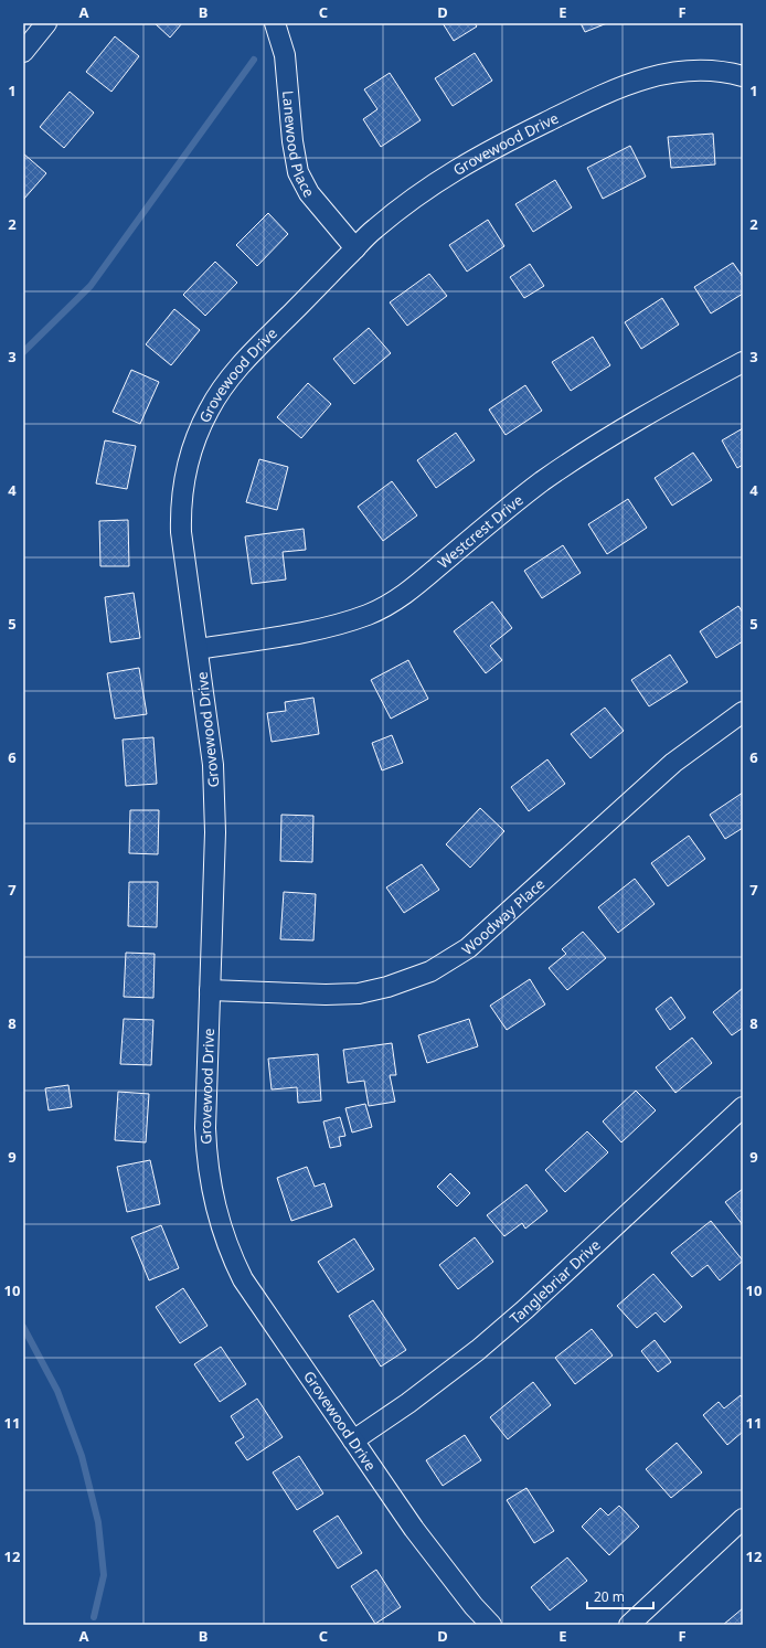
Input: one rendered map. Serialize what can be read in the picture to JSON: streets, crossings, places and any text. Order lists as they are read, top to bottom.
{
  "streets": {
    "street": [
      "Lanewood Place",
      "Grovewood Drive",
      "Westcrest Drive",
      "Woodway Place",
      "Tanglebriar Drive"
    ]
  },
  "crossings": [
    ["Lanewood Place", "Grovewood Drive"],
    ["Grovewood Drive", "Westcrest Drive"],
    ["Grovewood Drive", "Woodway Place"],
    ["Grovewood Drive", "Tanglebriar Drive"]
  ],
  "scale_bar": "20 m",
  "grid": {
    "columns": [
      "A",
      "B",
      "C",
      "D",
      "E",
      "F"
    ],
    "rows": [
      "1",
      "2",
      "3",
      "4",
      "5",
      "6",
      "7",
      "8",
      "9",
      "10",
      "11",
      "12"
    ]
  }
}
